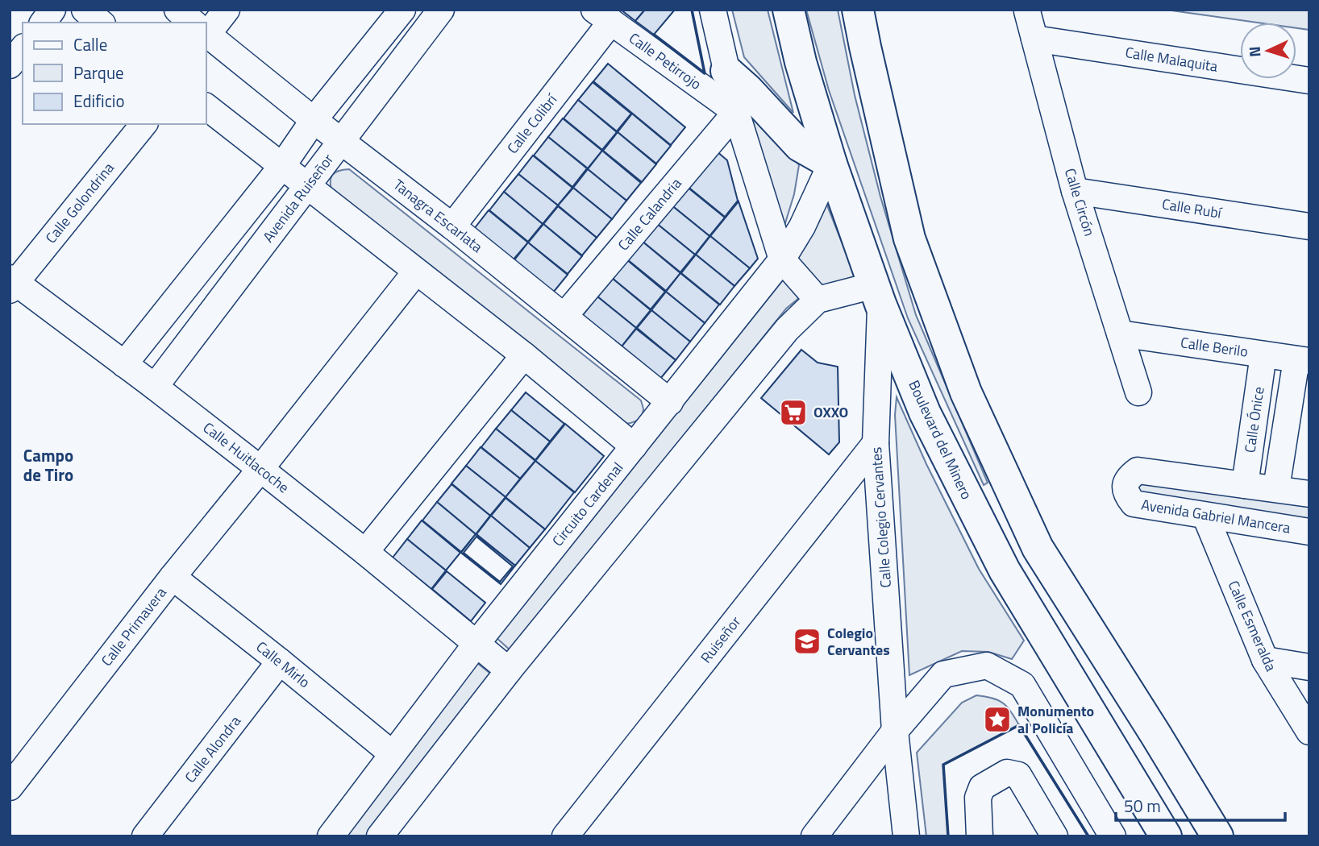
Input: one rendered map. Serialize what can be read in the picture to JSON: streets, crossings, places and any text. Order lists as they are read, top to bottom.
{
  "streets": {
    "main road": ["Boulevard del Minero"],
    "street": [
      "Calle Malaquita",
      "Calle Petirrojo",
      "Calle Colibrí",
      "Avenida Ruiseñor",
      "Calle Circón",
      "Calle Golondrina",
      "Calle Rubí",
      "Calle Calandria",
      "Tanagra Escarlata",
      "Calle Berilo",
      "Calle Ónice",
      "Calle Huitlacoche",
      "Circuito Cardenal",
      "Avenida Gabriel Mancera",
      "Calle Colegio Cervantes",
      "Calle Esmeralda",
      "Calle Primavera",
      "Ruiseñor",
      "Calle Mirlo",
      "Calle Alondra"
    ]
  },
  "crossings": [
    ["Calle Malaquita", "Calle Circón"],
    ["Calle Petirrojo", "Calle Colibrí"],
    ["Calle Petirrojo", "Calle Calandria"],
    ["Calle Colibrí", "Tanagra Escarlata"],
    ["Avenida Ruiseñor", "Tanagra Escarlata"],
    ["Avenida Ruiseñor", "Calle Huitlacoche"],
    ["Calle Circón", "Calle Rubí"],
    ["Calle Circón", "Calle Berilo"],
    ["Calle Golondrina", "Calle Huitlacoche"],
    ["Calle Calandria", "Tanagra Escarlata"],
    ["Tanagra Escarlata", "Circuito Cardenal"],
    ["Calle Berilo", "Calle Ónice"],
    ["Calle Ónice", "Avenida Gabriel Mancera"],
    ["Boulevard del Minero", "Circuito Cardenal"],
    ["Boulevard del Minero", "Calle Colegio Cervantes"],
    ["Calle Huitlacoche", "Circuito Cardenal"],
    ["Calle Huitlacoche", "Calle Primavera"],
    ["Circuito Cardenal", "Calle Mirlo"],
    ["Avenida Gabriel Mancera", "Calle Esmeralda"],
    ["Calle Colegio Cervantes", "Ruiseñor"],
    ["Calle Primavera", "Calle Mirlo"],
    ["Calle Mirlo", "Calle Alondra"]
  ],
  "districts": ["Campo de Tiro"],
  "places": {
    "supermarket": ["OXXO"],
    "school or university": ["Colegio Cervantes"],
    "place": ["Monumento al Policía"]
  },
  "legend": ["Calle", "Parque", "Edificio"],
  "scale_bar": "50 m",
  "north": "left"
}
